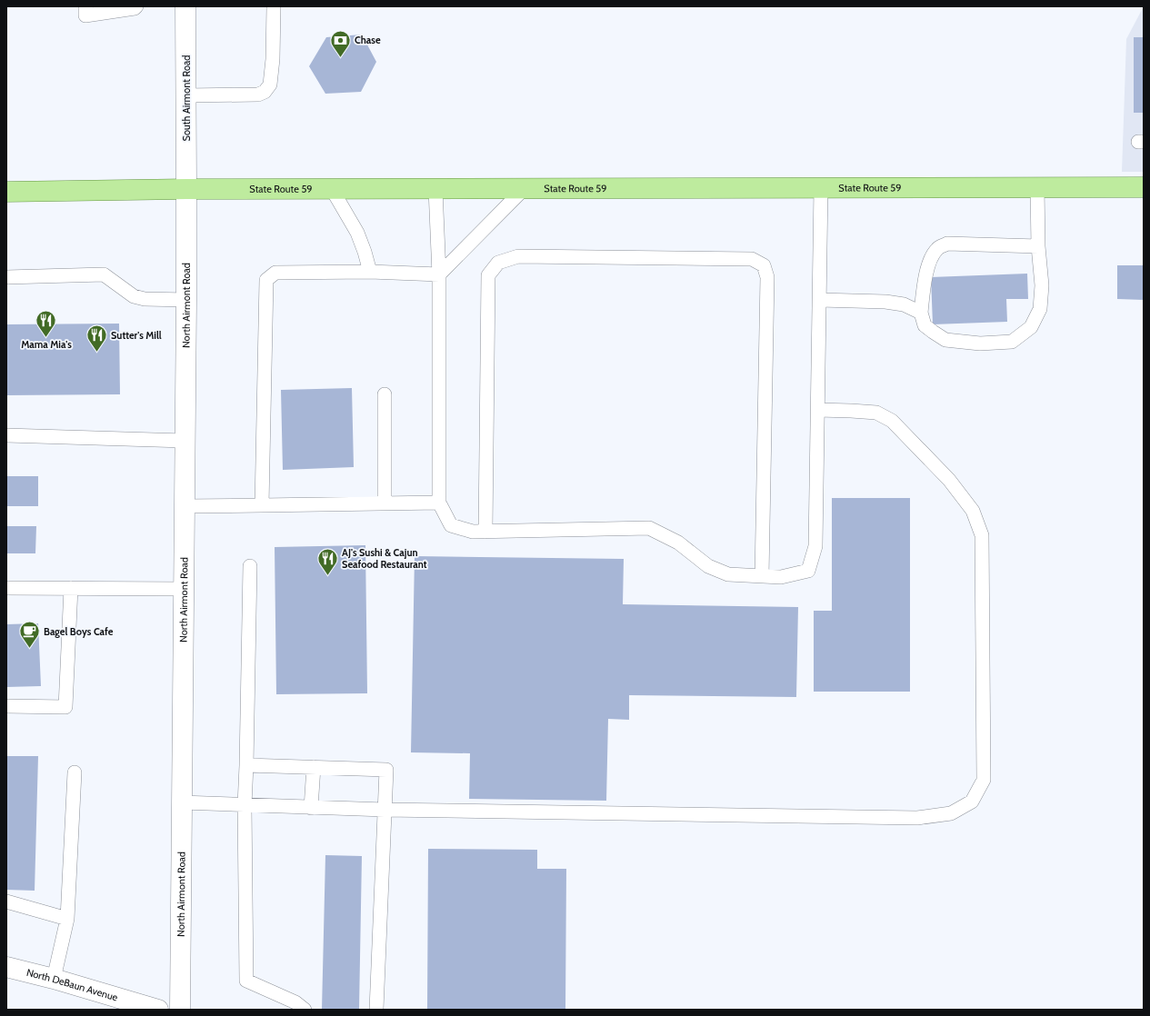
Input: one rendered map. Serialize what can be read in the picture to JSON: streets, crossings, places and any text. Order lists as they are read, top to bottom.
{
  "streets": {
    "main road": ["State Route 59"],
    "street": ["South Airmont Road", "North Airmont Road", "North DeBaun Avenue"]
  },
  "crossings": [
    ["South Airmont Road", "State Route 59"],
    ["South Airmont Road", "North Airmont Road"],
    ["State Route 59", "North Airmont Road"]
  ],
  "places": {
    "bank": ["Chase"],
    "restaurant": ["Mama Mia's", "Sutter's Mill", "AJ's Sushi & Cajun Seafood Restaurant"],
    "cafe": ["Bagel Boys Cafe"]
  }
}
